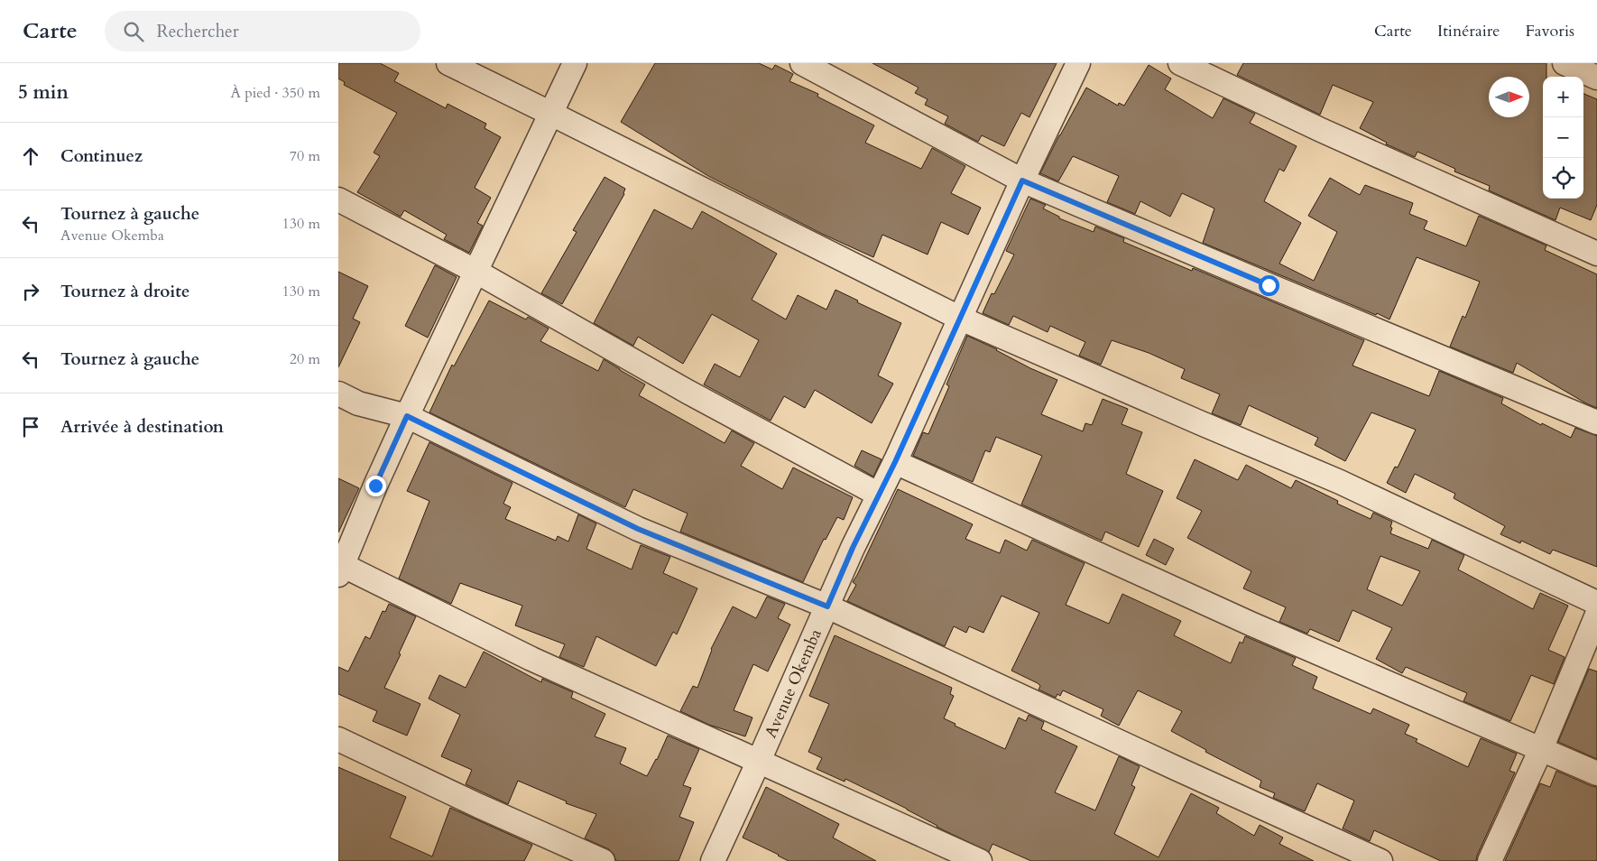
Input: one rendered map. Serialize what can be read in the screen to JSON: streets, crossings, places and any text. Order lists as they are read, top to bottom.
{
  "streets": {
    "street": ["Avenue Okemba"]
  },
  "north": "right",
  "page": {
    "header": "Carte",
    "search": "Rechercher",
    "nav": ["Carte", "Itinéraire", "Favoris"],
    "heading": ["5 min", "À pied · 350 m"],
    "map_buttons": ["+", "−"],
    "list": [
      ["Continuez", "70 m"],
      ["Tournez à gauche", "Avenue Okemba", "130 m"],
      ["Tournez à droite", "130 m"],
      ["Tournez à gauche", "20 m"],
      "Arrivée à destination"
    ]
  }
}
